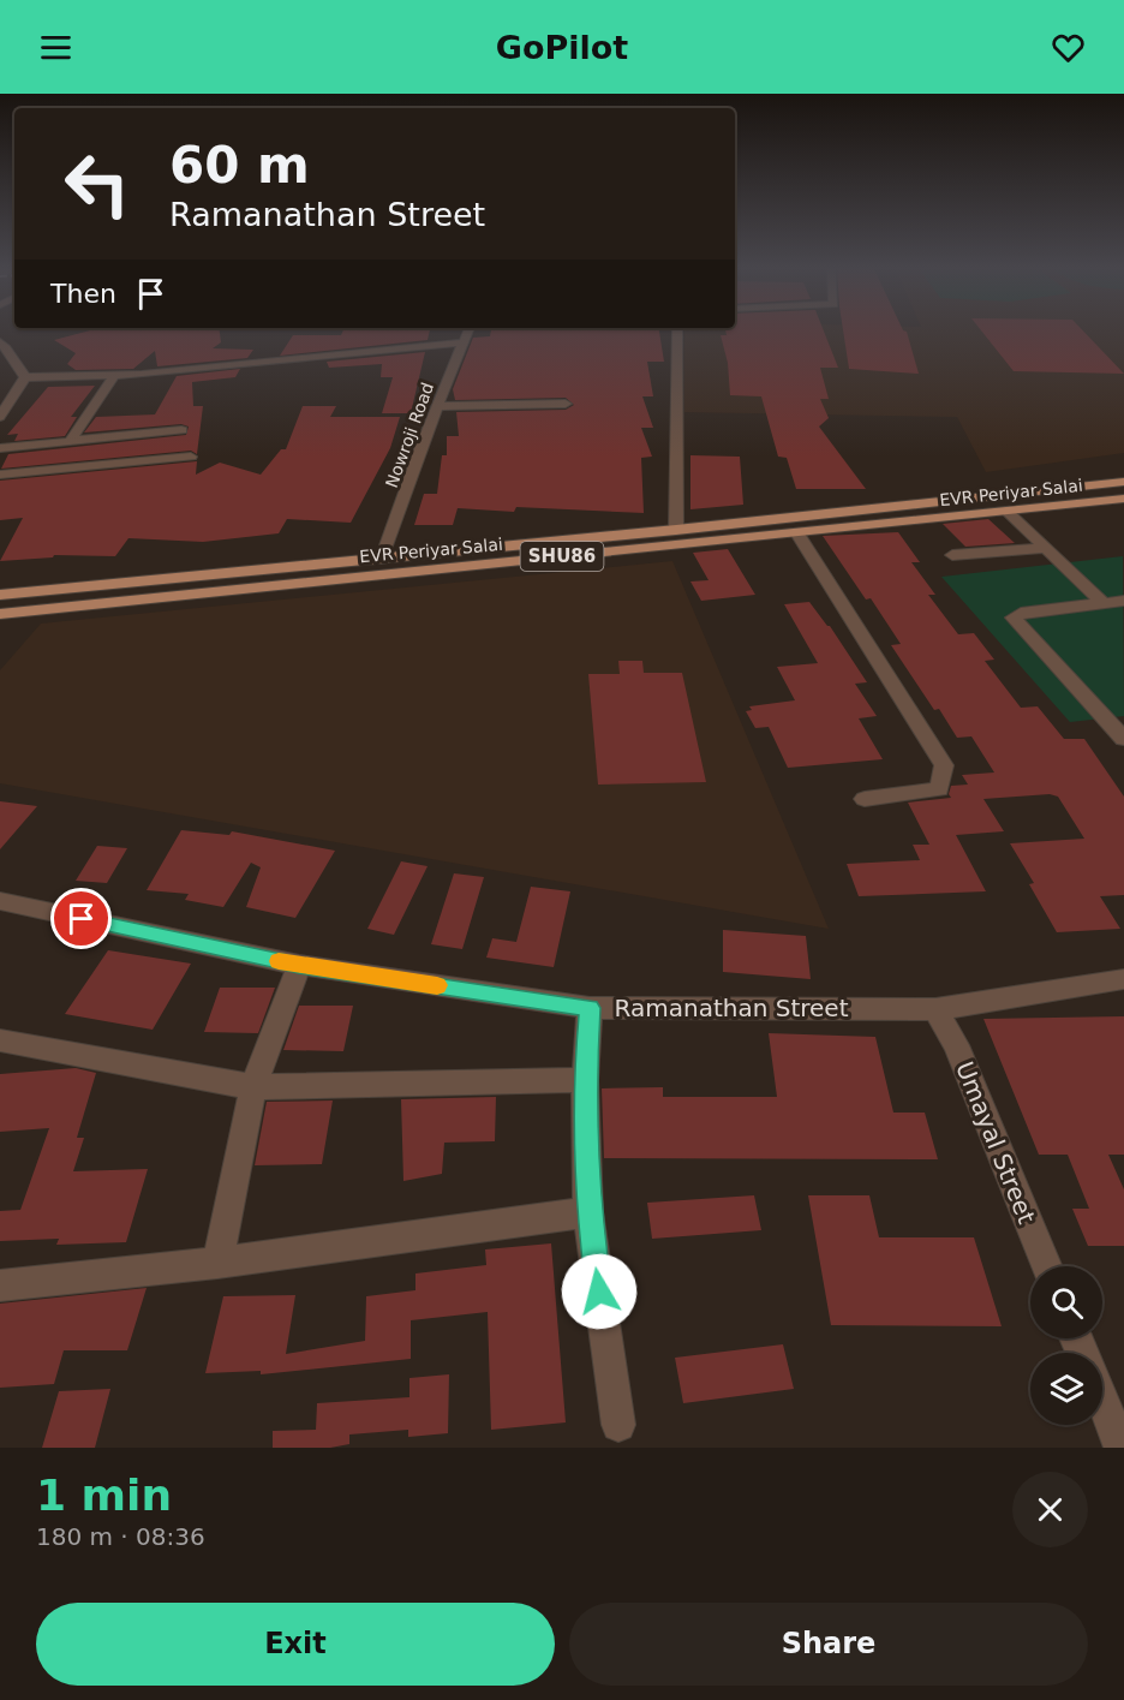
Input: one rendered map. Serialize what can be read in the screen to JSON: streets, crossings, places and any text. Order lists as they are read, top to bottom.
{
  "streets": {
    "main road": ["EVR Periyar Salai", "SHU86"],
    "street": ["Nowroji Road", "Ramanathan Street", "Umayal Street"]
  },
  "crossings": [
    ["Nowroji Road", "EVR Periyar Salai"],
    ["Ramanathan Street", "Umayal Street"]
  ],
  "page": {
    "header": "GoPilot",
    "turn": ["60 m", "Ramanathan Street"],
    "then": "Then",
    "heading": ["1 min", "180 m · 08:36"],
    "buttons": ["Exit", "Share"]
  }
}
